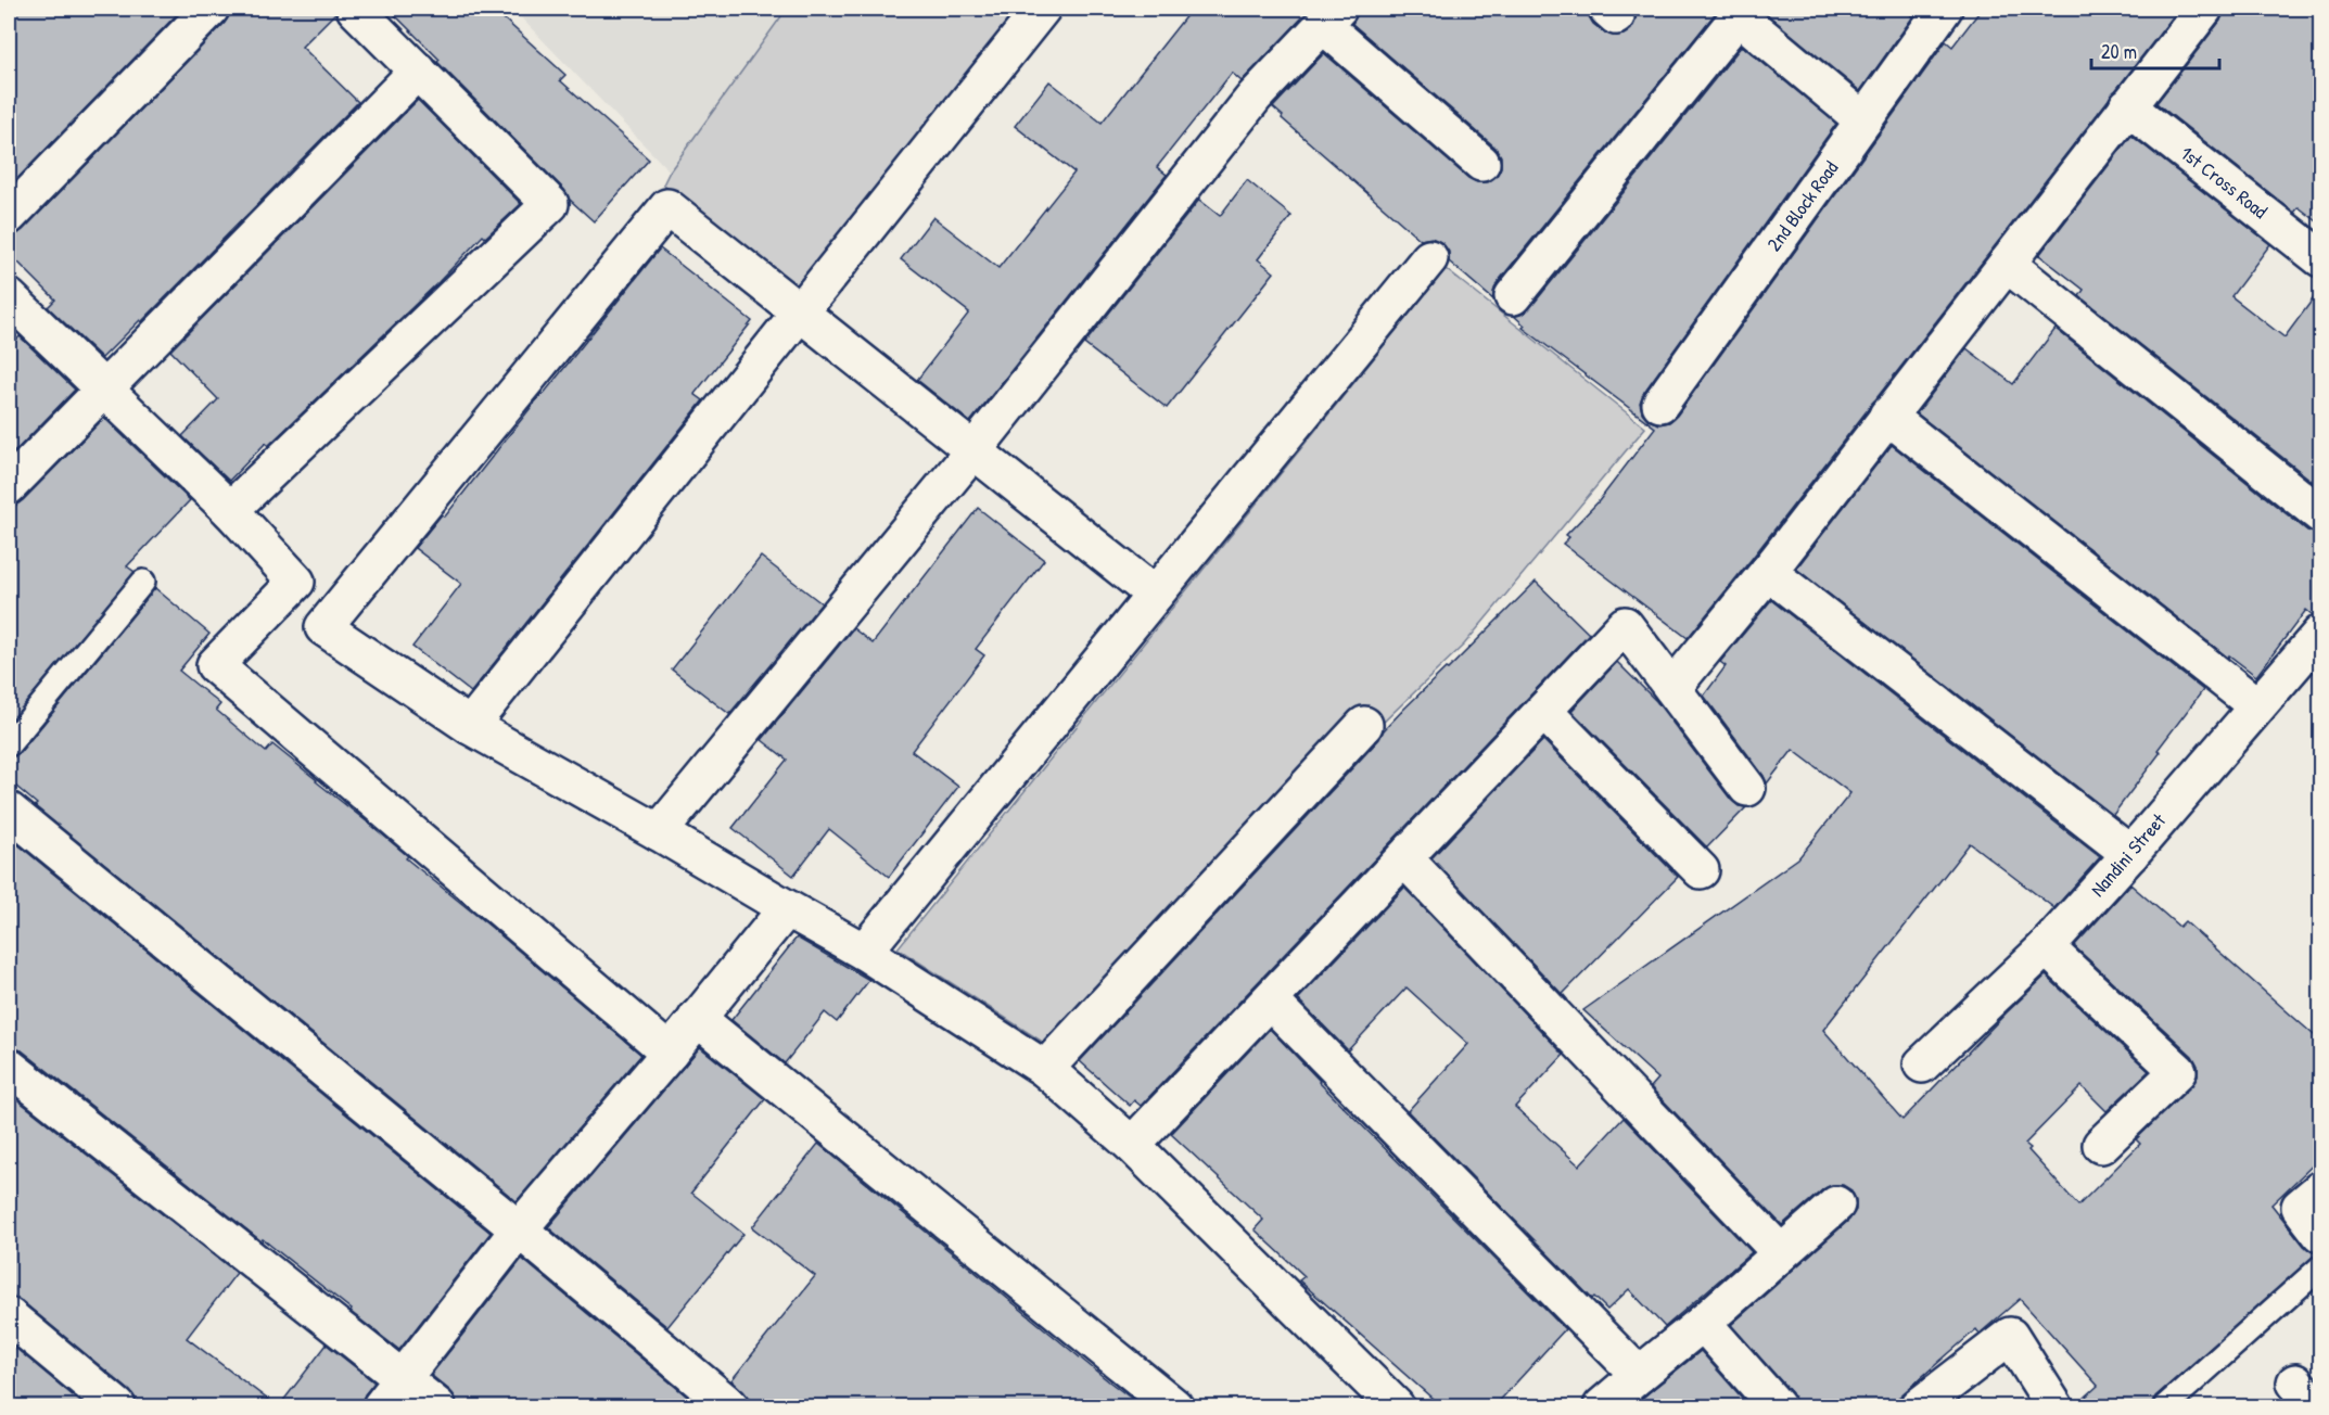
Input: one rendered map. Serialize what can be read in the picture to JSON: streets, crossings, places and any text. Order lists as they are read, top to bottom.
{
  "streets": {
    "street": ["1st Cross Road", "2nd Block Road", "Nandini Street"]
  },
  "scale_bar": "20 m"
}
